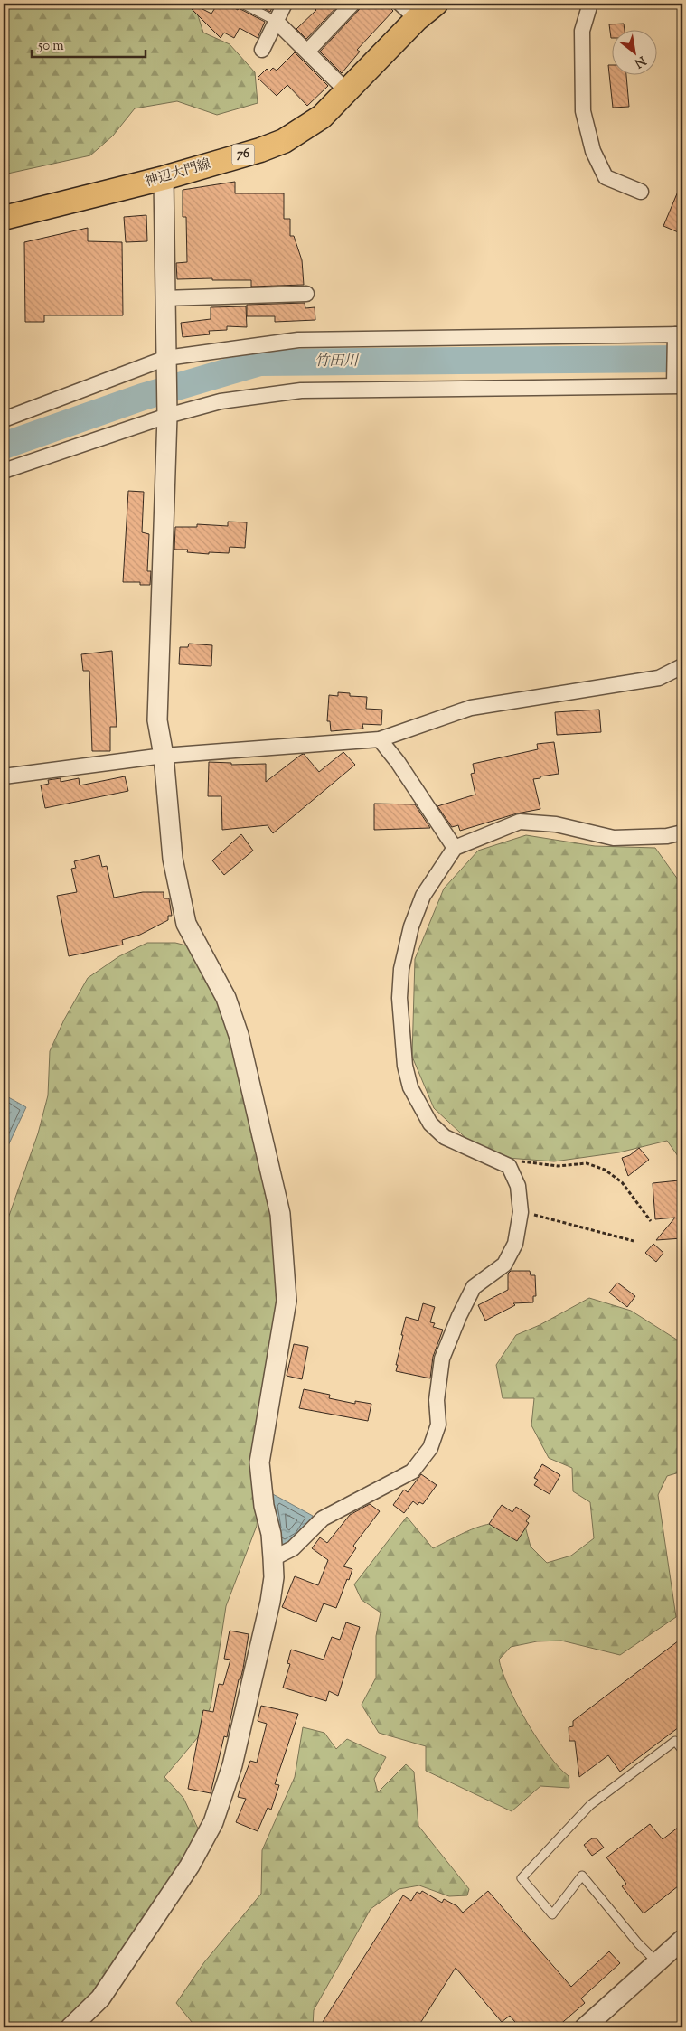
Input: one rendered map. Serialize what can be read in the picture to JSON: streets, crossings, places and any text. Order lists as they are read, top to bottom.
{
  "streets": {
    "main road": ["76", "神辺大門線"]
  },
  "water": ["竹田川"],
  "scale_bar": "50 m",
  "north": "bottom right"
}
